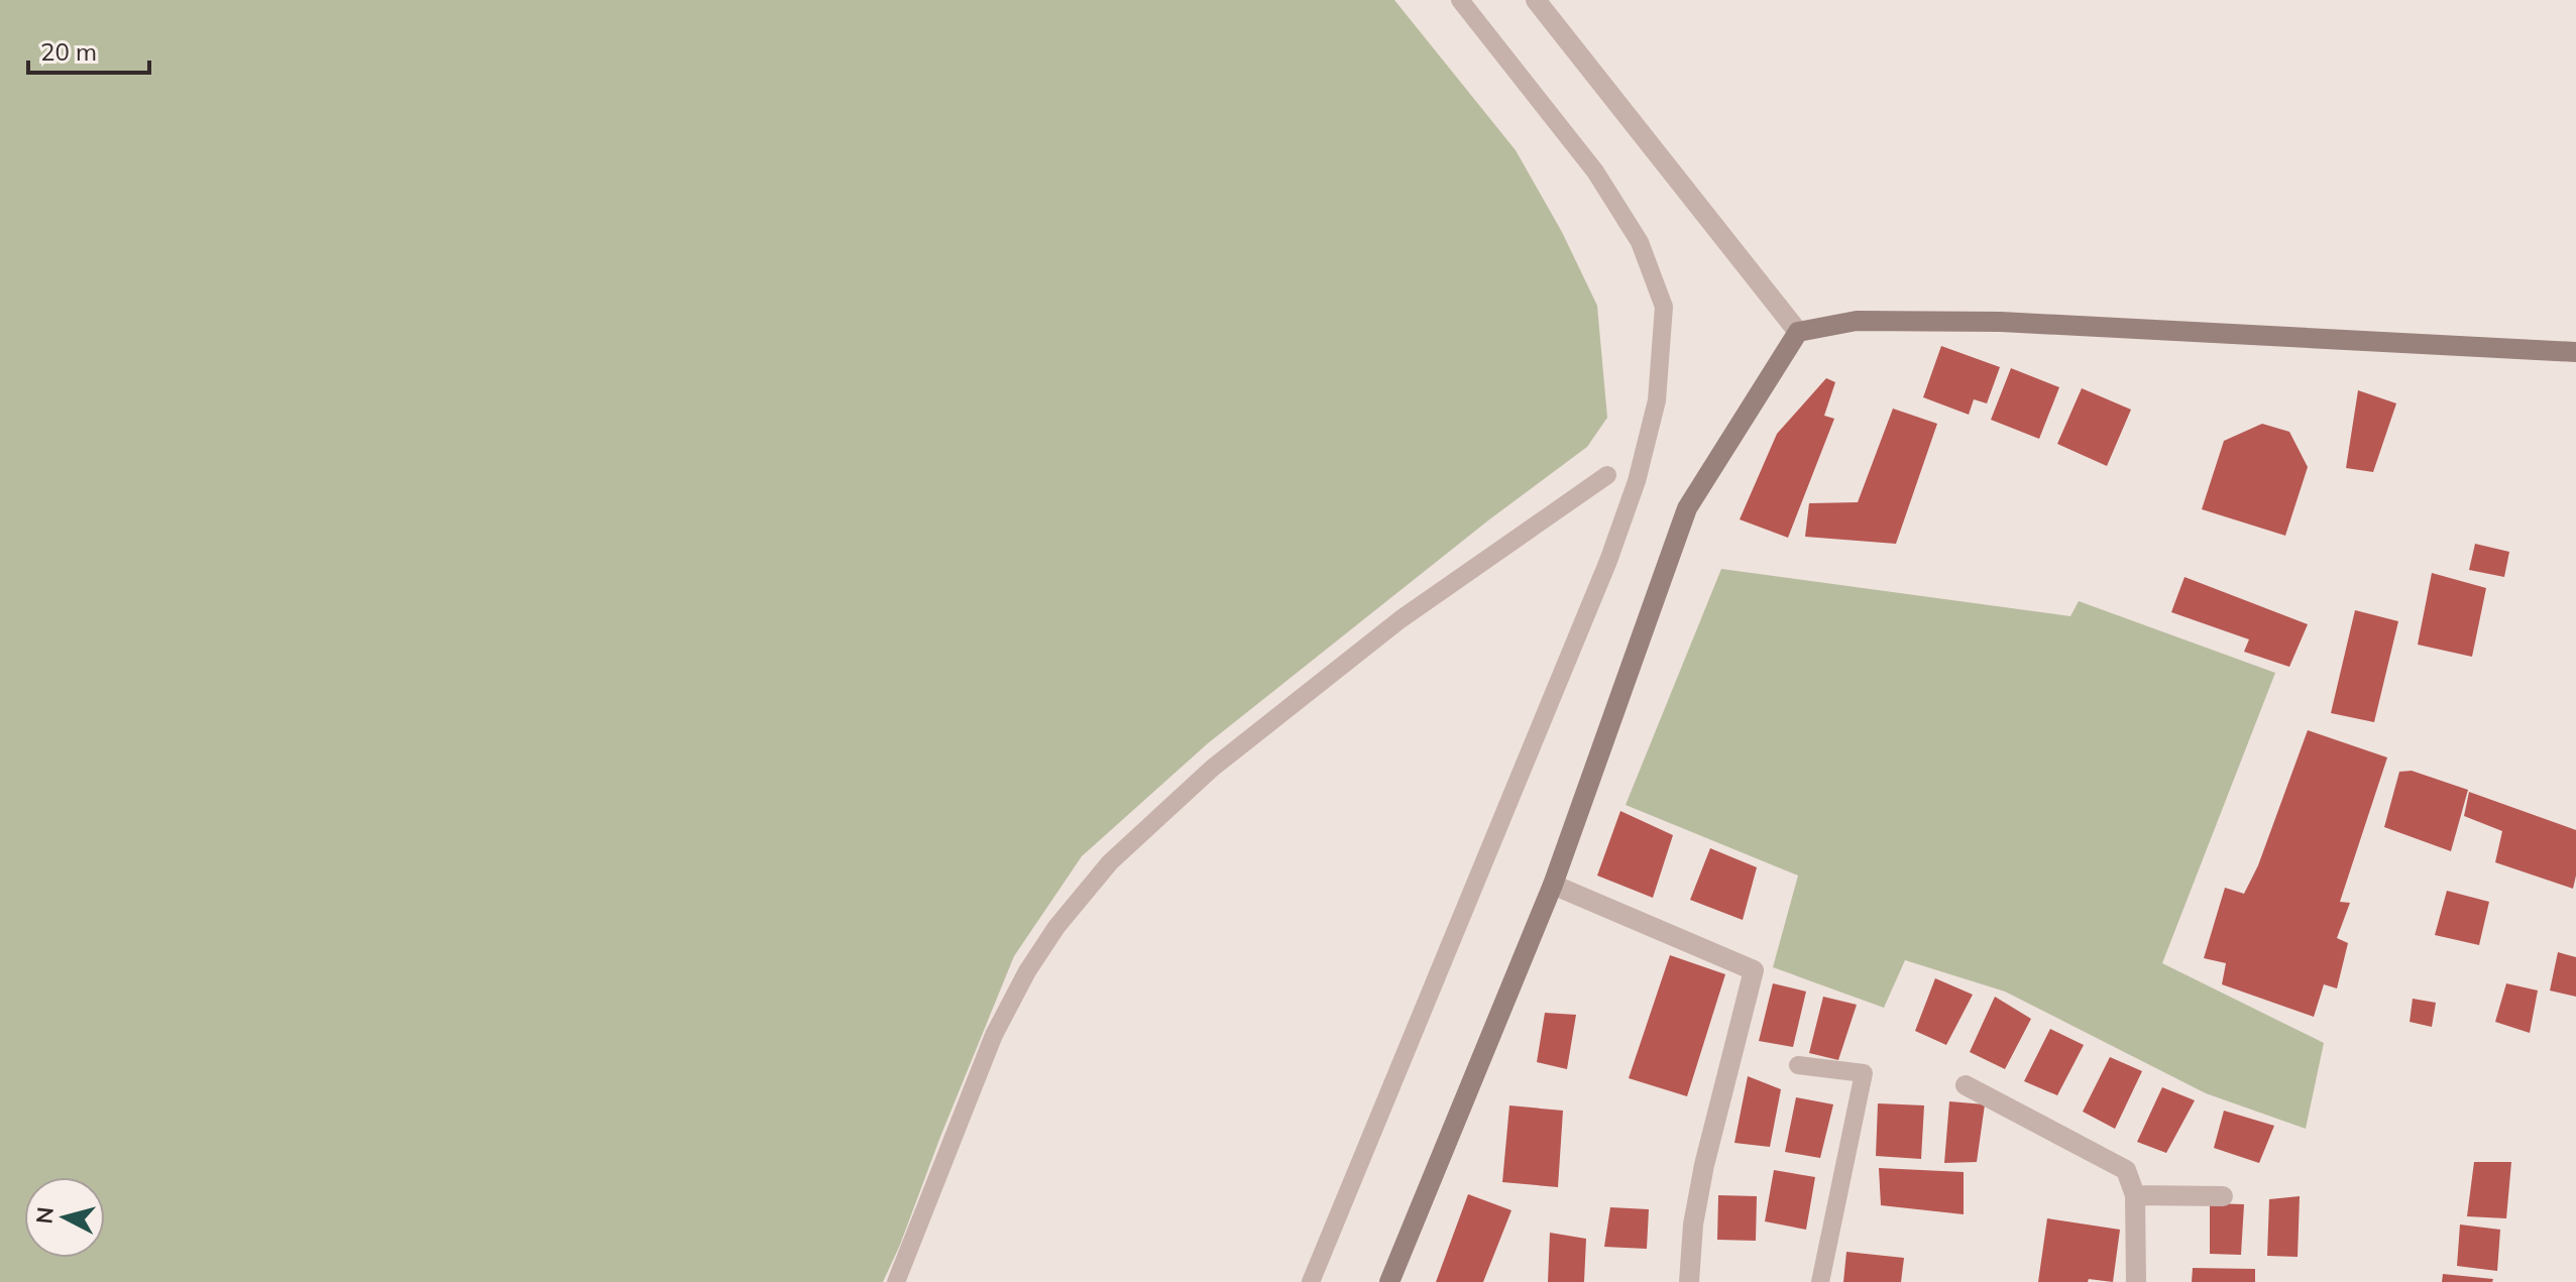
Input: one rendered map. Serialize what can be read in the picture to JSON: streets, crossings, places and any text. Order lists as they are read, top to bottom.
{
  "scale_bar": "20 m",
  "north": "left"
}
